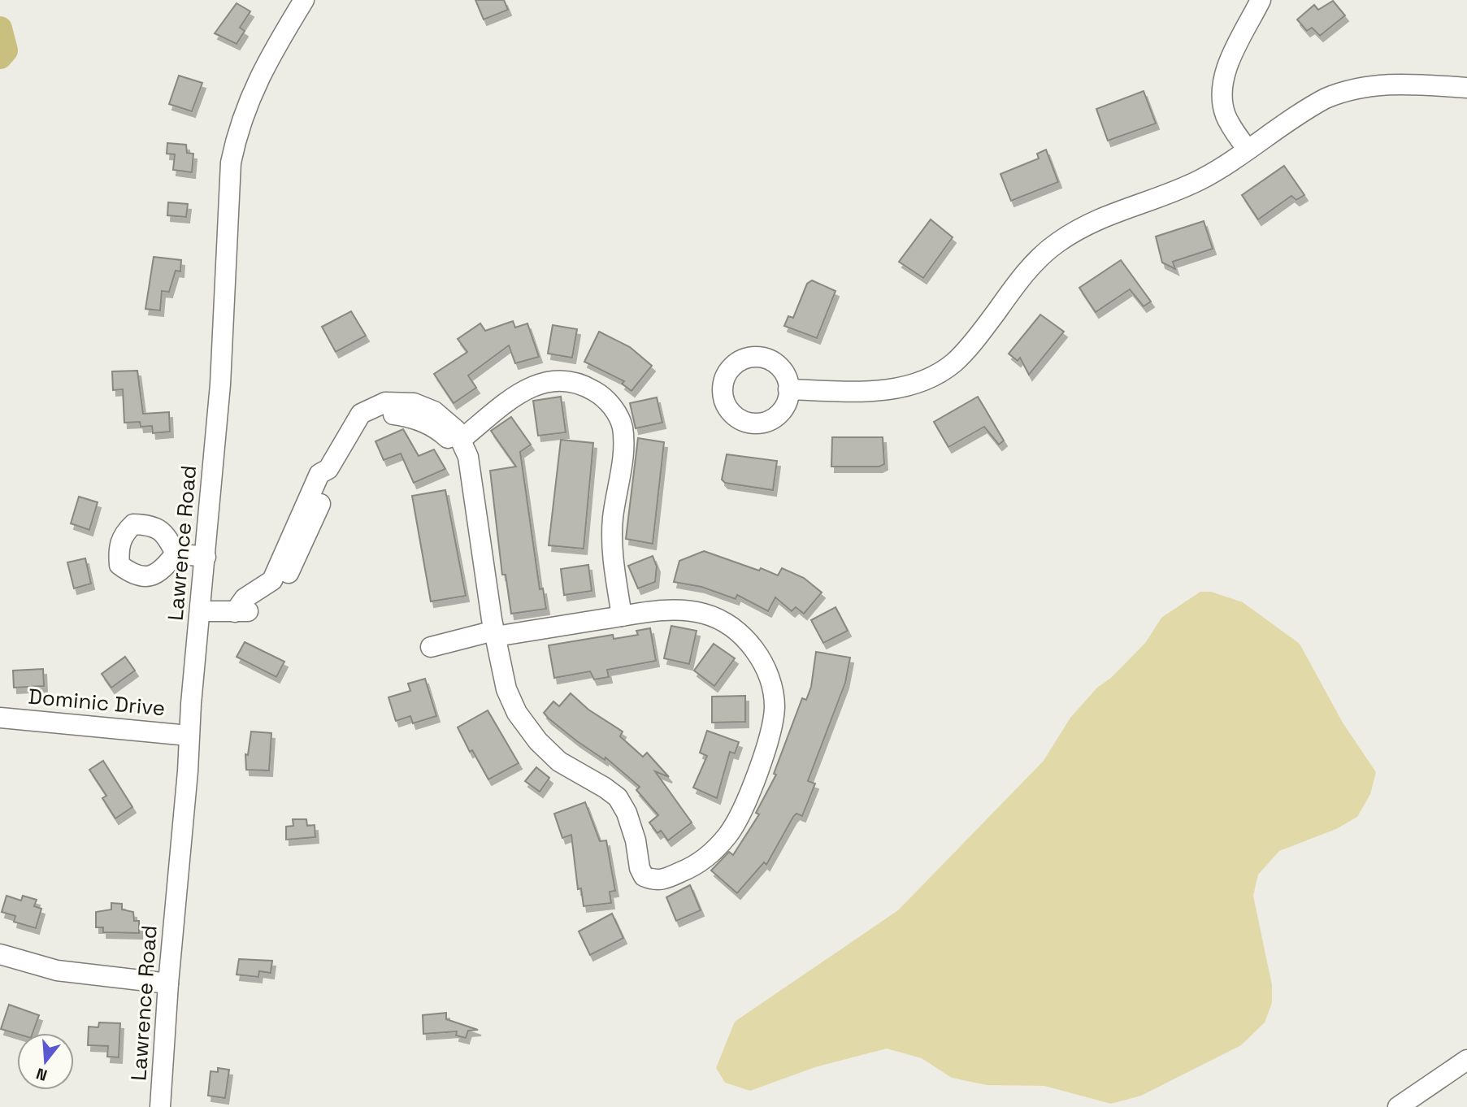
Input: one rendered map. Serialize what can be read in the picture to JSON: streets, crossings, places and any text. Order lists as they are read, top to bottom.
{
  "streets": {
    "street": ["Lawrence Road", "Dominic Drive"]
  },
  "crossings": [
    ["Lawrence Road", "Dominic Drive"]
  ],
  "north": "bottom"
}
